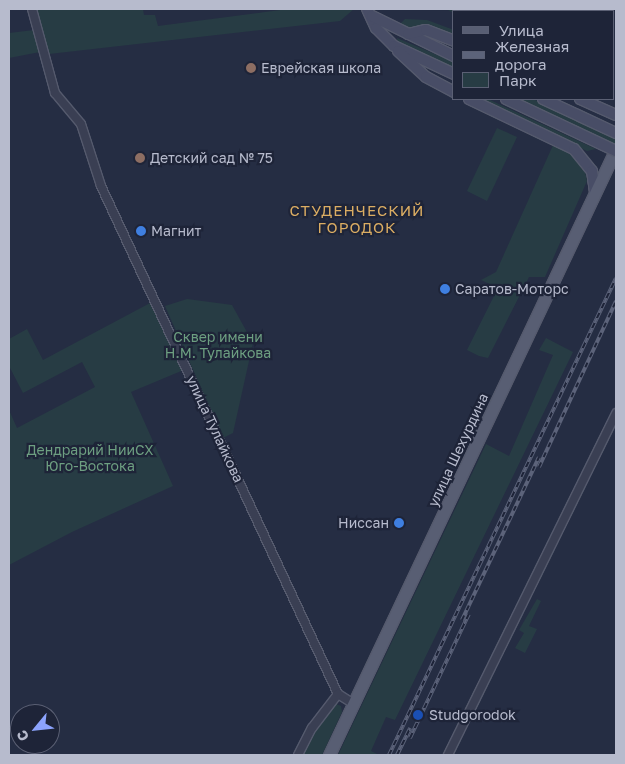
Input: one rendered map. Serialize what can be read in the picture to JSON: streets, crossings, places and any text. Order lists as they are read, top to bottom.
{
  "streets": {
    "main road": ["улица Шехурдина"],
    "street": ["улица Тулайкова"]
  },
  "districts": ["СТУДЕНЧЕСКИЙ ГОРОДОК"],
  "parks": ["Сквер имени Н.М. Тулайкова", "Дендрарий НииСХ Юго-Востока"],
  "places": [
    "Еврейская школа",
    "Детский сад № 75",
    "Магнит",
    "Саратов-Моторс",
    "Ниссан",
    "Studgorodok"
  ],
  "legend": ["Улица", "Железная дорога", "Парк"],
  "north": "bottom left"
}
